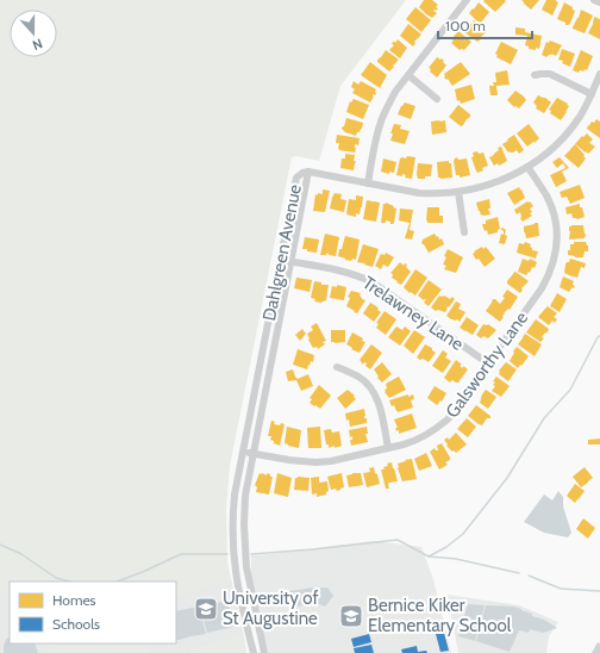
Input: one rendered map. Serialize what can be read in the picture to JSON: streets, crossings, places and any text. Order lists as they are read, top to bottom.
{
  "streets": {
    "street": ["Dahlgreen Avenue", "Trelawney Lane", "Galsworthy Lane"]
  },
  "crossings": [
    ["Dahlgreen Avenue", "Trelawney Lane"],
    ["Dahlgreen Avenue", "Galsworthy Lane"],
    ["Trelawney Lane", "Galsworthy Lane"]
  ],
  "places": {
    "school or university": ["University of St Augustine", "Bernice Kiker Elementary School"]
  },
  "legend": ["Homes", "Schools"],
  "scale_bar": "100 m",
  "north": "bottom"
}
